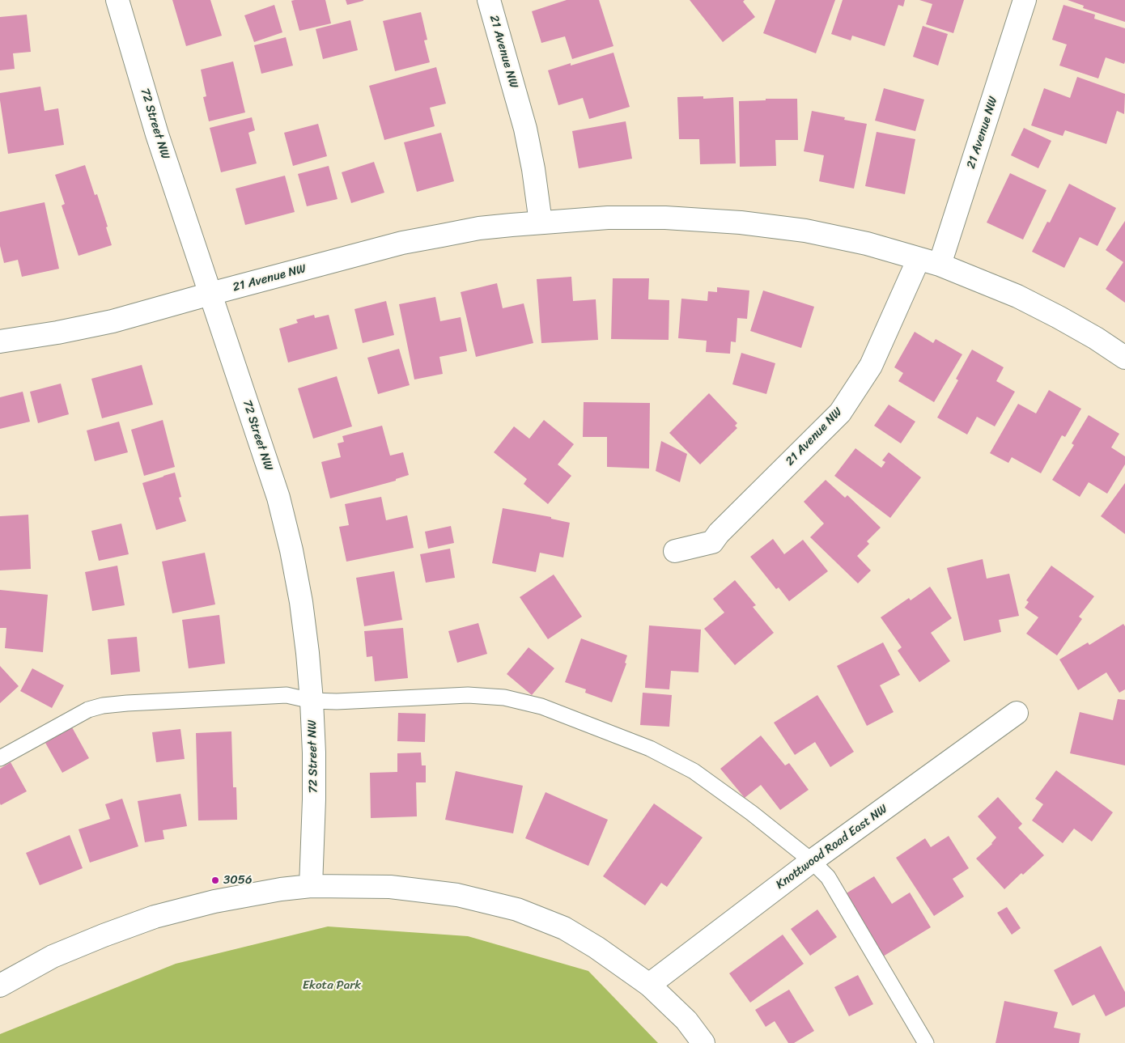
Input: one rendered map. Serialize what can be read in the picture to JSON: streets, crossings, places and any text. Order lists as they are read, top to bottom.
{
  "streets": {
    "street": ["21 Avenue NW", "72 Street NW", "Knottwood Road East NW"]
  },
  "crossings": [
    ["21 Avenue NW", "72 Street NW"]
  ],
  "parks": ["Ekota Park"],
  "places": ["3056"]
}
